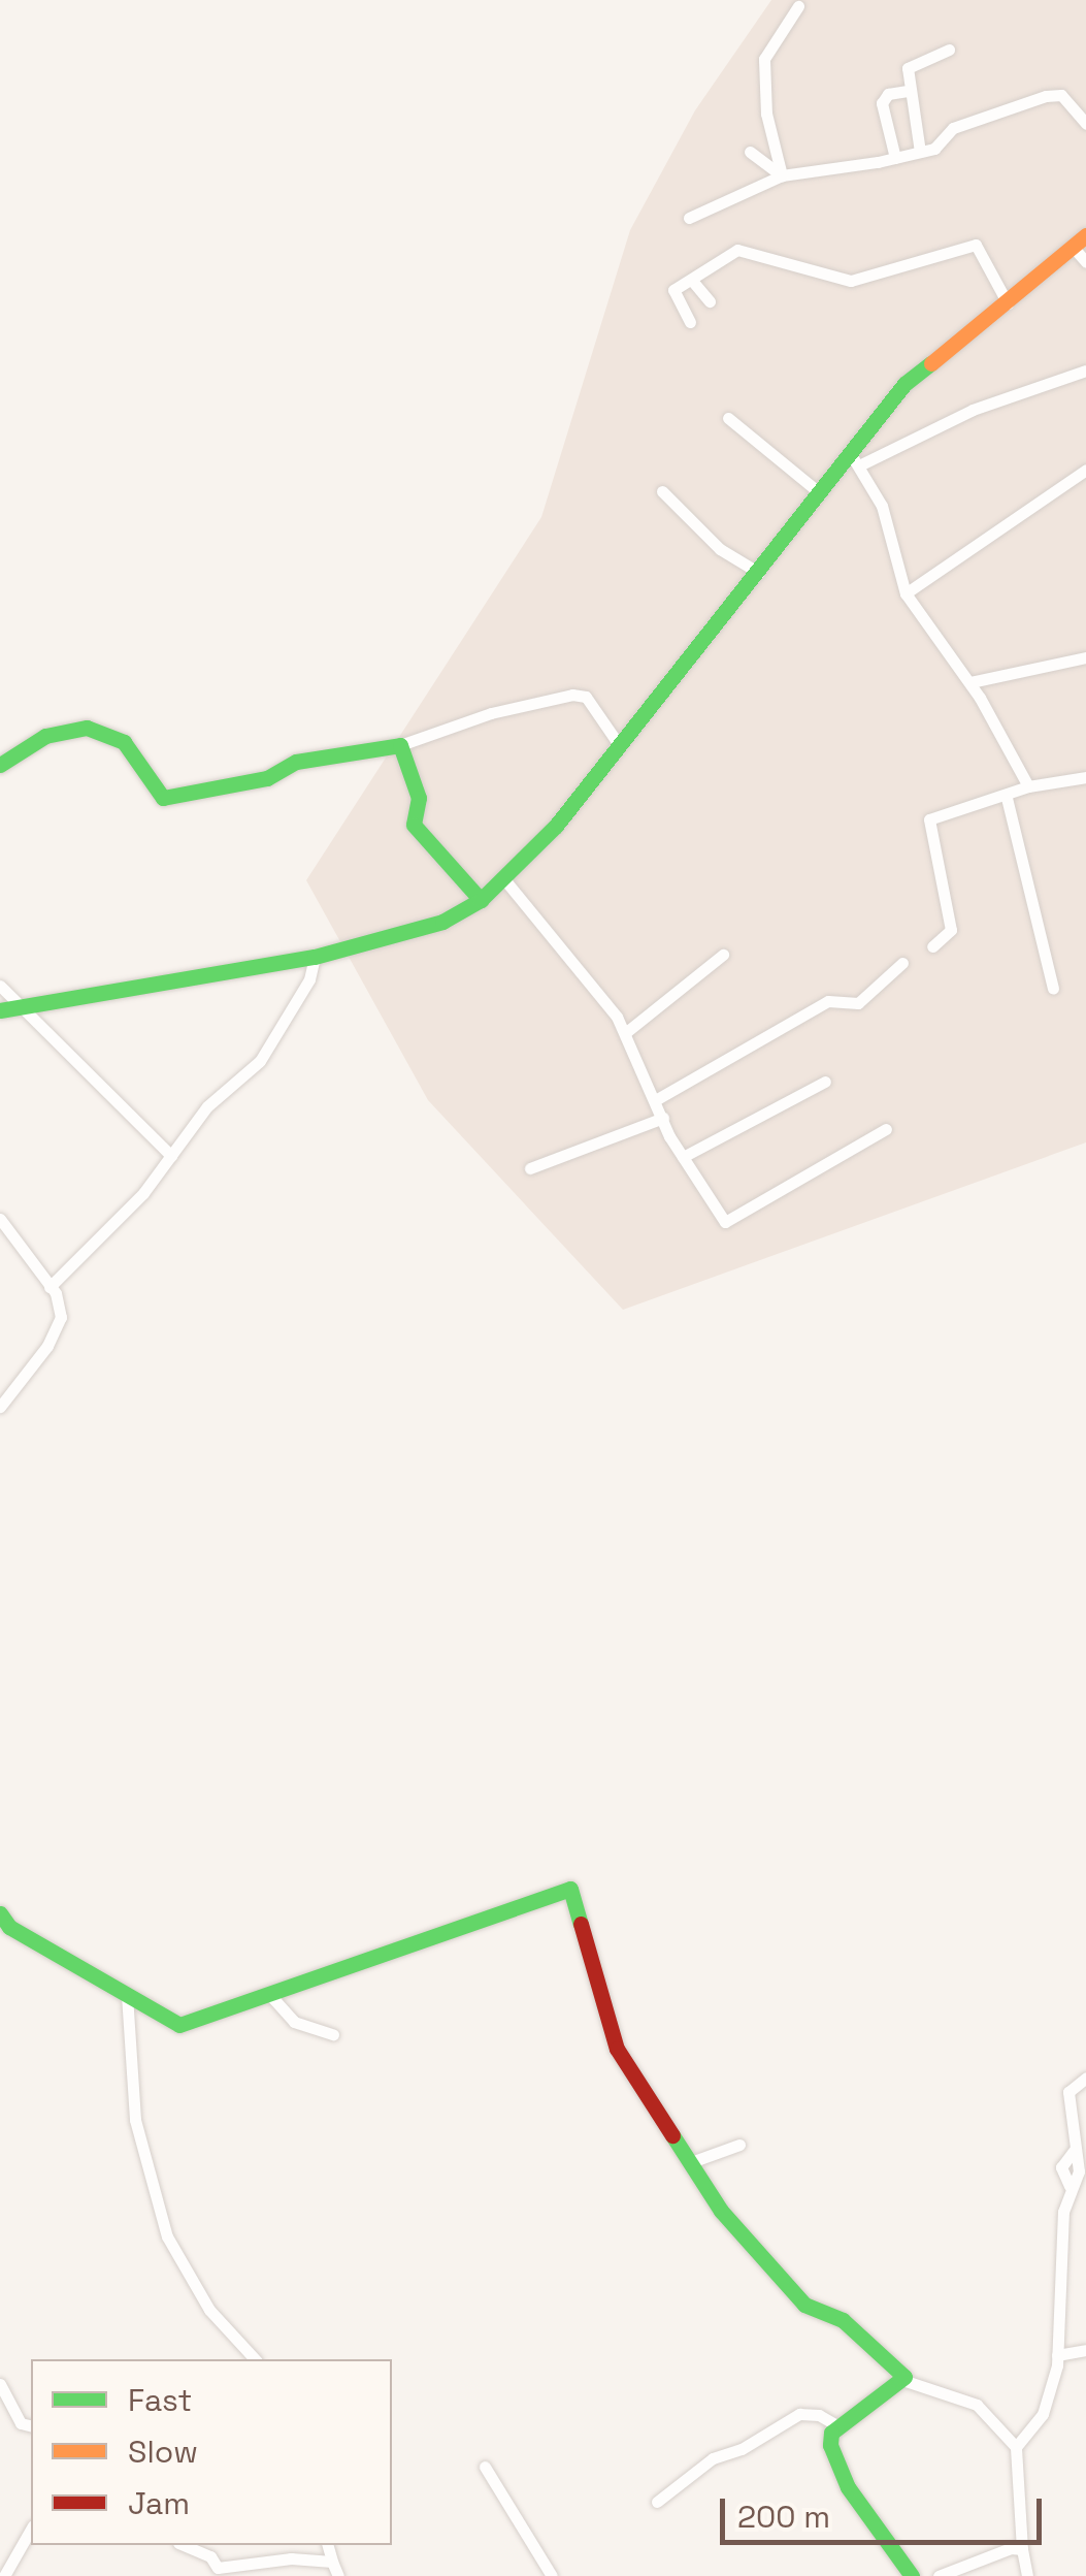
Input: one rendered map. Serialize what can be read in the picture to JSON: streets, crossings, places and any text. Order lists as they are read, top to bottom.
{
  "legend": ["Fast", "Slow", "Jam"],
  "scale_bar": "200 m"
}
